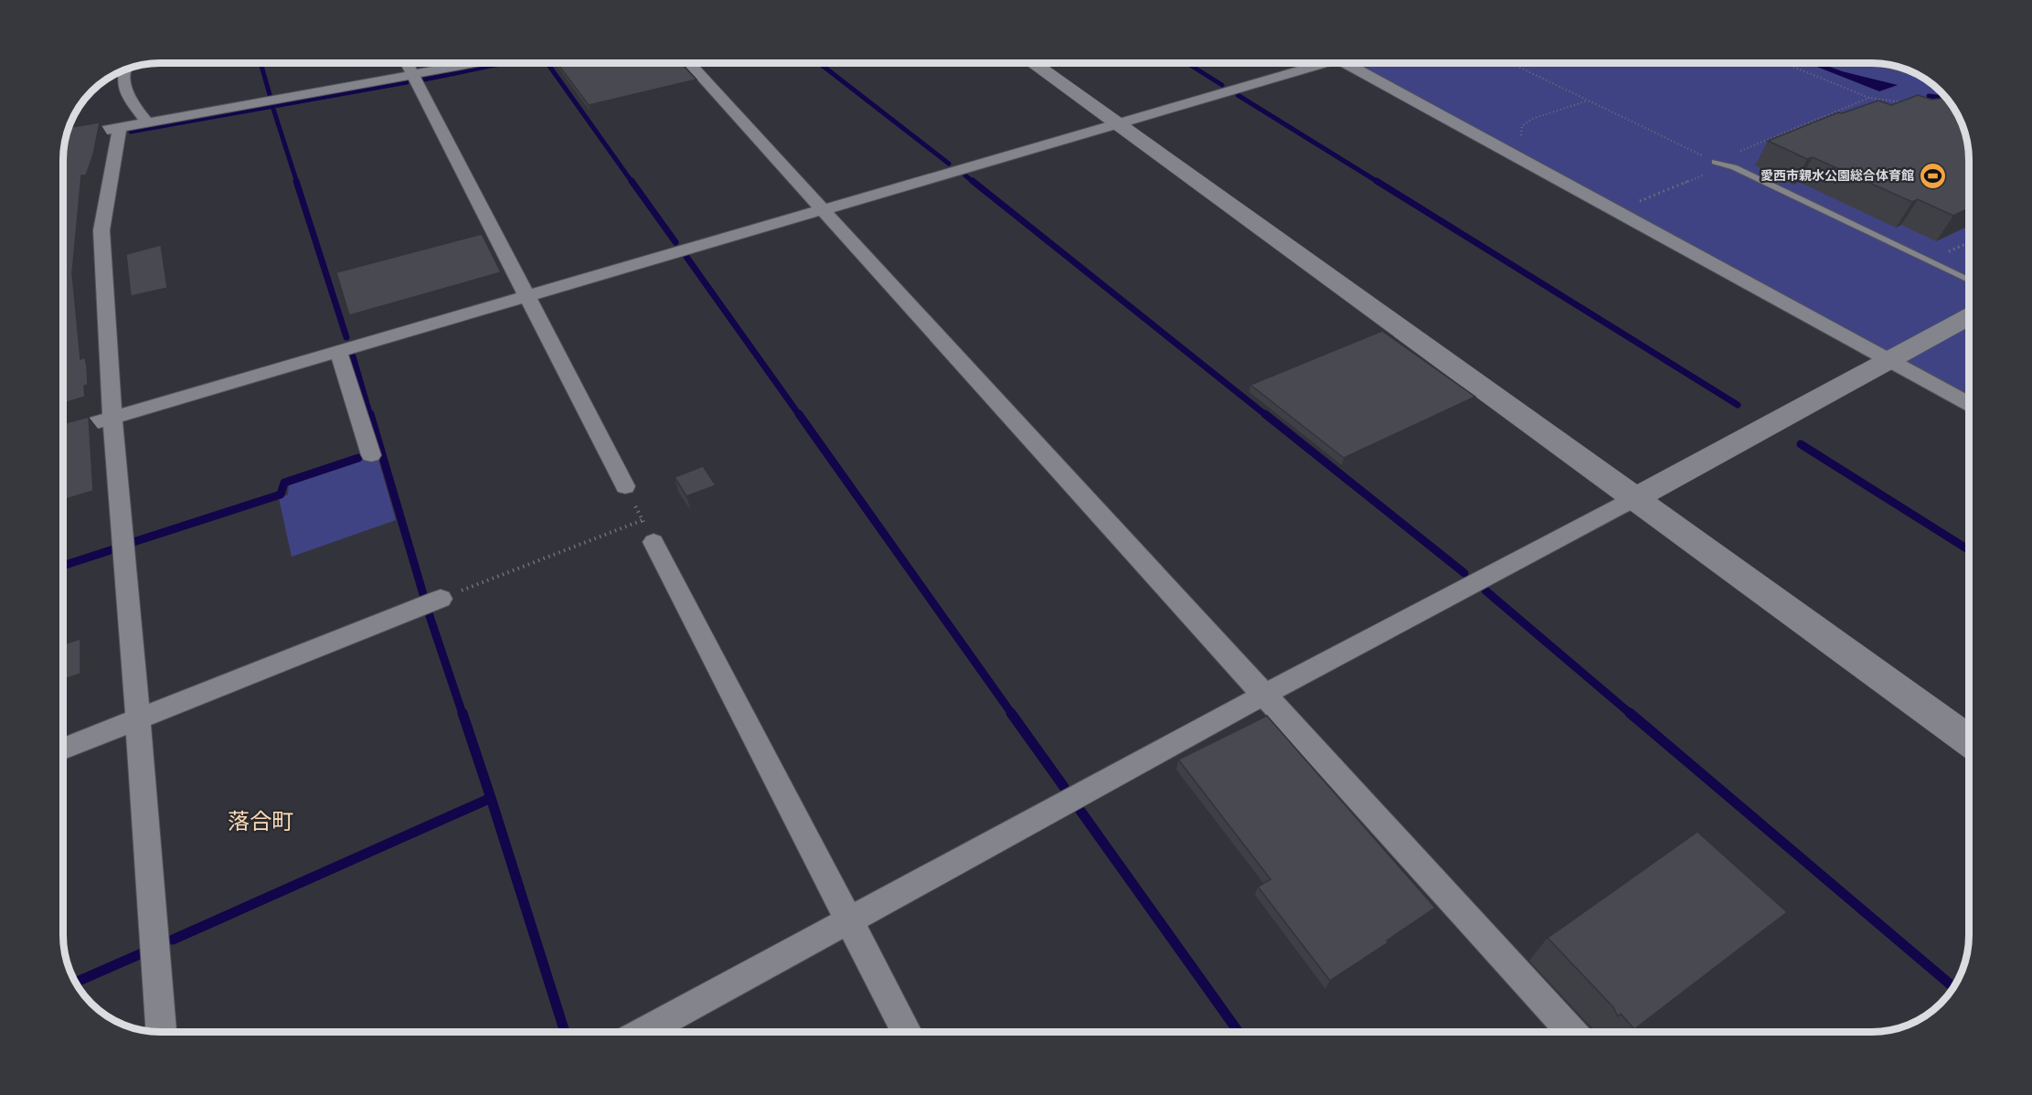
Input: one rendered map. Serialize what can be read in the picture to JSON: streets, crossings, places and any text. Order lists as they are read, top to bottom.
{
  "districts": ["落合町"],
  "places": {
    "sports": ["愛西市親水公園総合体育館"]
  }
}
